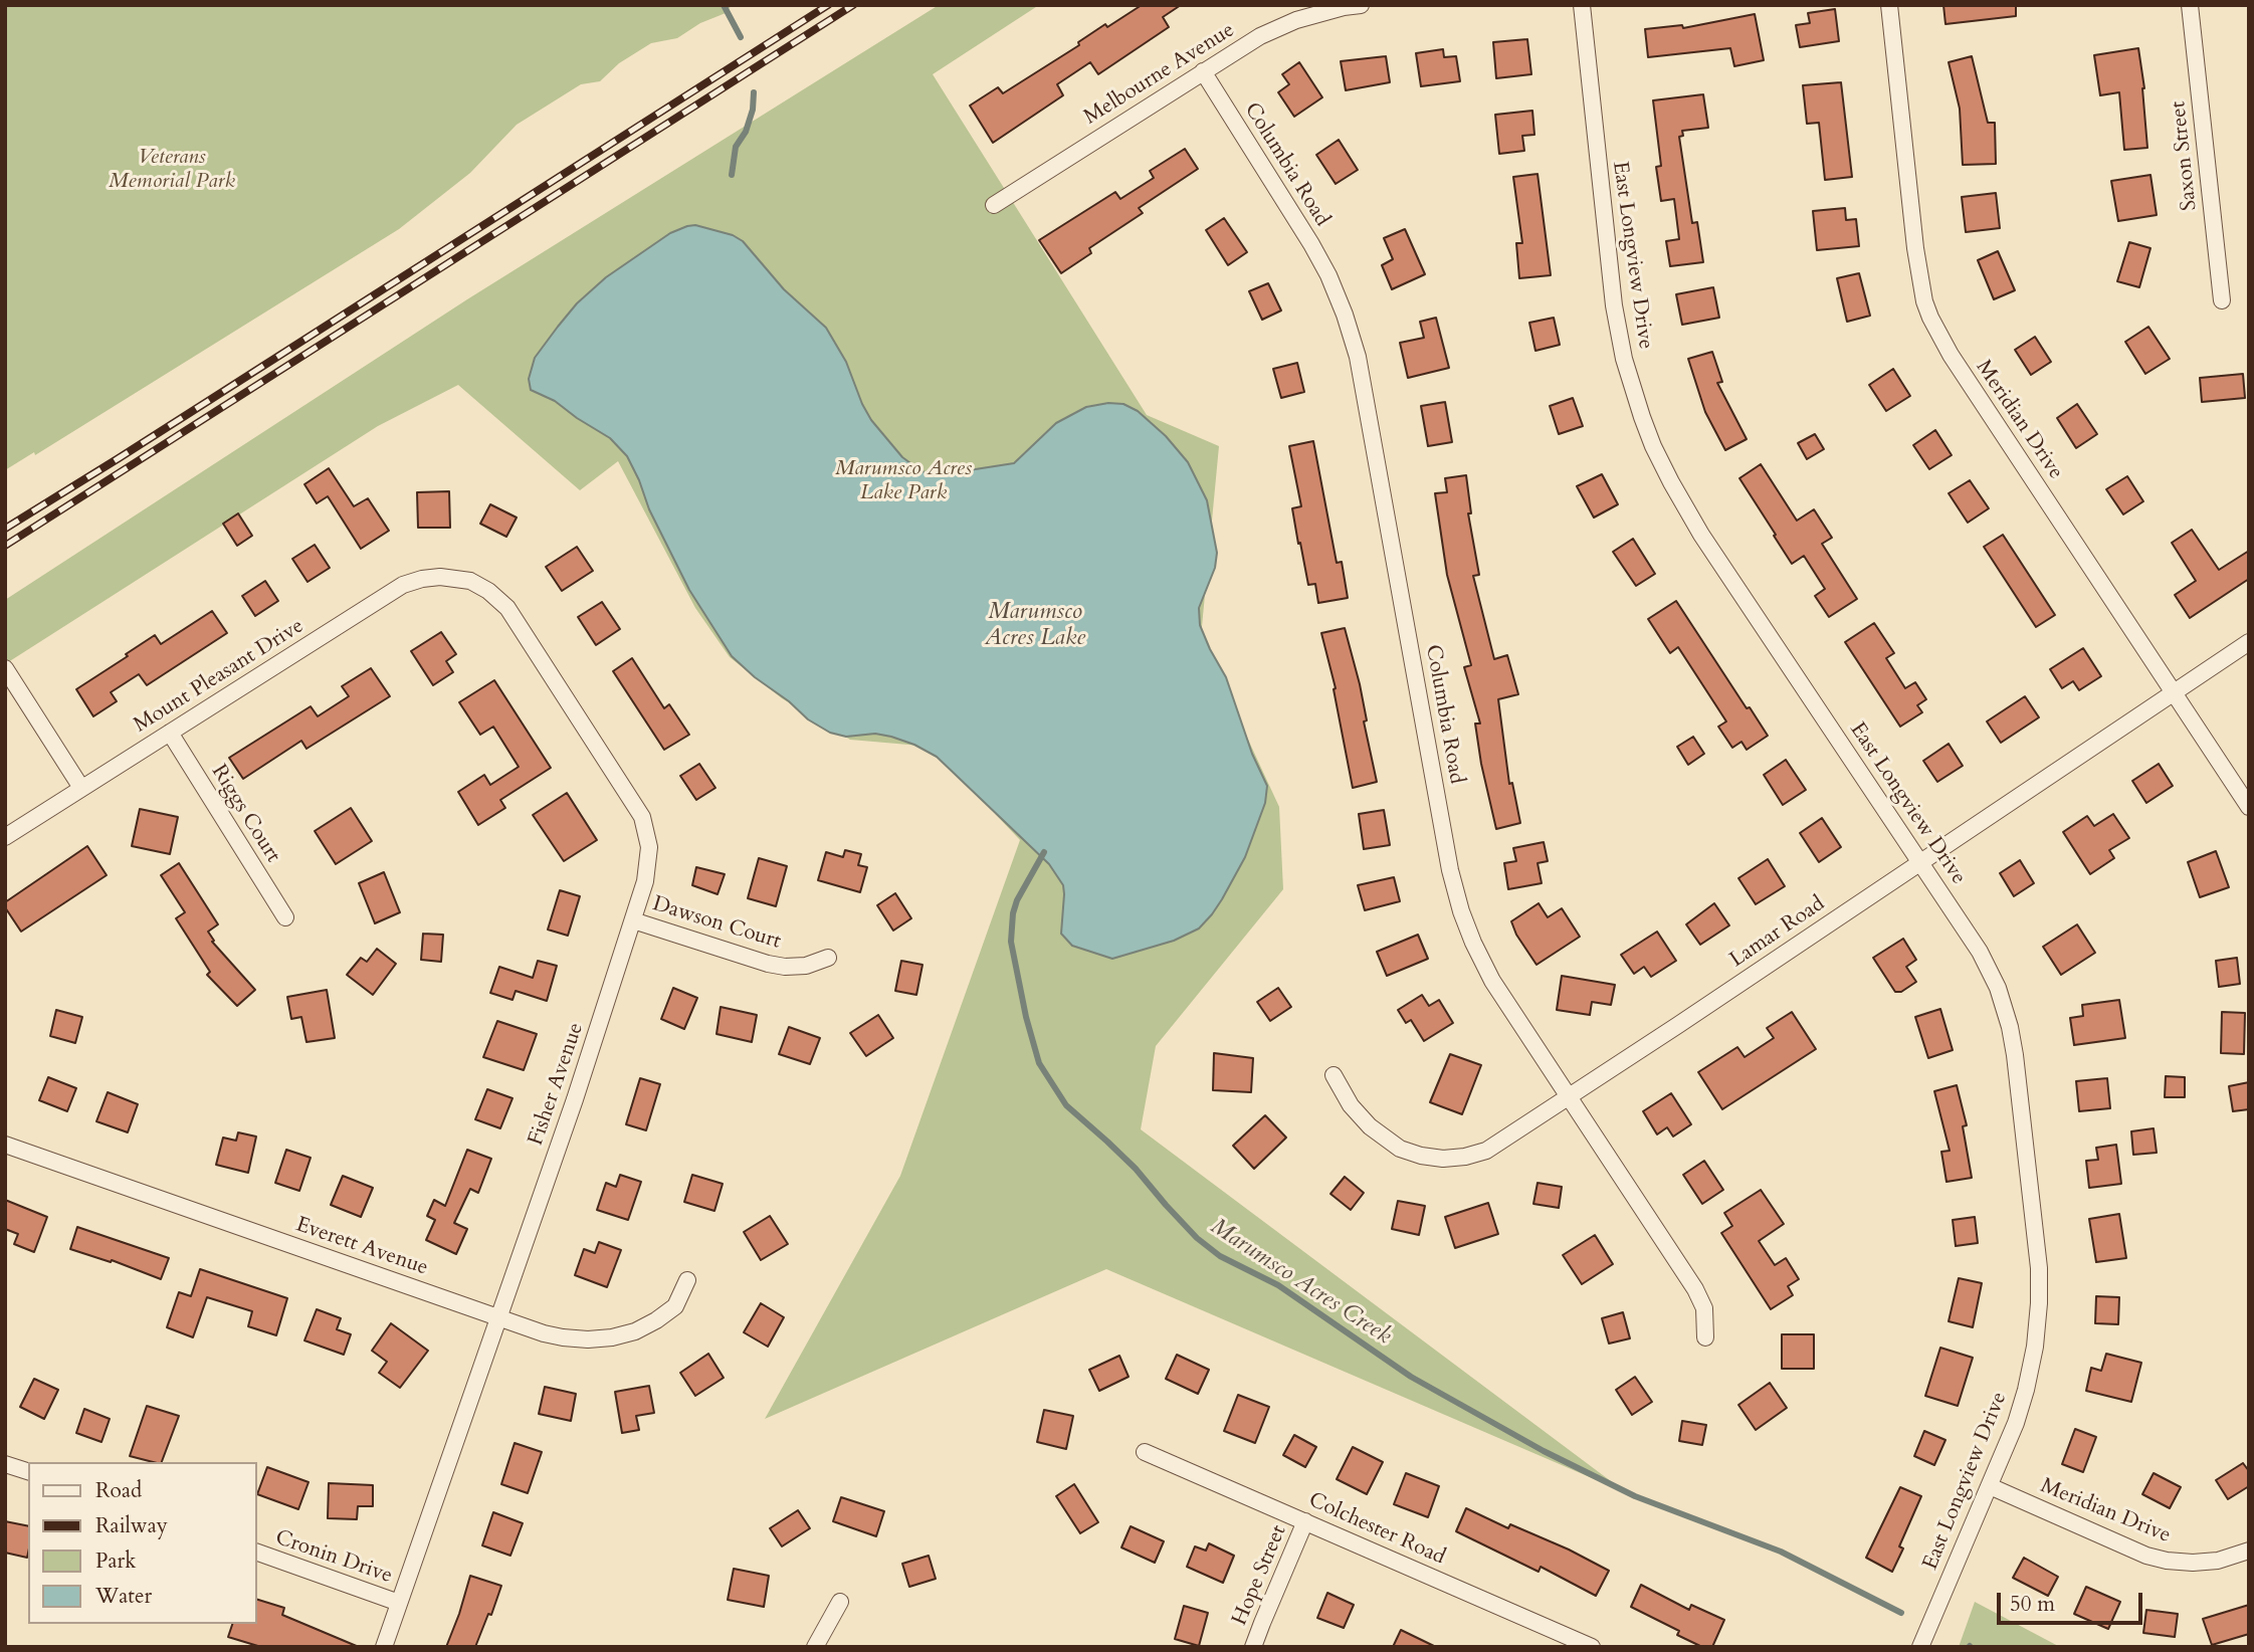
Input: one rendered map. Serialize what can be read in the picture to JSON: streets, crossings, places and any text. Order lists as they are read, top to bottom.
{
  "streets": {
    "street": [
      "Melbourne Avenue",
      "Saxon Street",
      "Columbia Road",
      "East Longview Drive",
      "Meridian Drive",
      "Mount Pleasant Drive",
      "Riggs Court",
      "Dawson Court",
      "Lamar Road",
      "Fisher Avenue",
      "Everett Avenue",
      "Colchester Road",
      "Cronin Drive",
      "Hope Street"
    ]
  },
  "crossings": [
    ["Melbourne Avenue", "Columbia Road"],
    ["Columbia Road", "Lamar Road"],
    ["East Longview Drive", "Meridian Drive"],
    ["East Longview Drive", "Lamar Road"],
    ["Meridian Drive", "Lamar Road"],
    ["Mount Pleasant Drive", "Riggs Court"],
    ["Mount Pleasant Drive", "Fisher Avenue"],
    ["Dawson Court", "Fisher Avenue"],
    ["Fisher Avenue", "Everett Avenue"],
    ["Fisher Avenue", "Cronin Drive"],
    ["Colchester Road", "Hope Street"]
  ],
  "water": ["Marumsco Acres Lake", "Marumsco Acres Creek"],
  "parks": ["Veterans Memorial Park", "Marumsco Acres Lake Park"],
  "legend": [
    "Road",
    "Railway",
    "Park",
    "Water"
  ],
  "scale_bar": "50 m"
}
